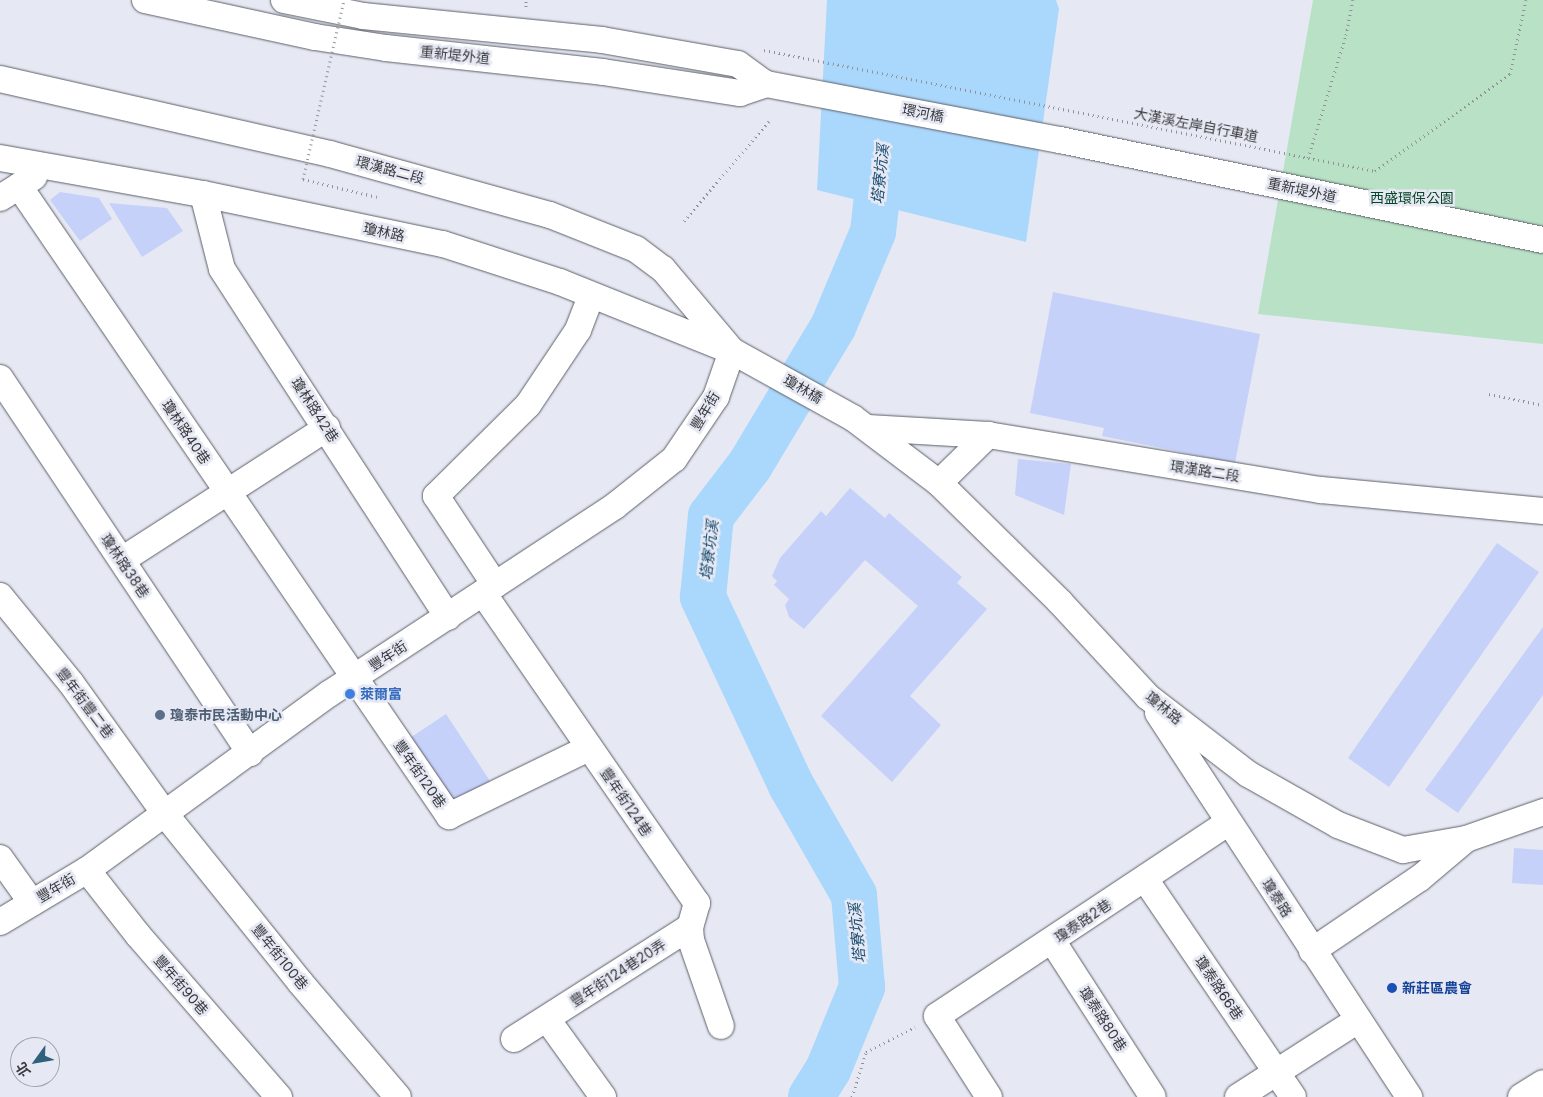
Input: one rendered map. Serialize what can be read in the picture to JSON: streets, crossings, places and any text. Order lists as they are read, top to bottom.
{
  "streets": {
    "street": [
      "重新堤外道",
      "環河橋",
      "環漢路二段",
      "瓊林路",
      "瓊林橋",
      "瓊林路42巷",
      "豐年街",
      "瓊林路40巷",
      "瓊林路38巷",
      "豐年街豐二巷",
      "豐年街120巷",
      "豐年街124巷",
      "瓊泰路",
      "瓊泰路2巷",
      "豐年街100巷",
      "豐年街124巷20弄",
      "豐年街90巷",
      "瓊泰路66巷",
      "瓊泰路80巷"
    ],
    "path": ["大漢溪左岸自行車道"]
  },
  "crossings": [
    ["重新堤外道", "環河橋"],
    ["環漢路二段", "瓊林路"],
    ["環漢路二段", "瓊林橋"],
    ["環漢路二段", "豐年街"],
    ["瓊林路", "瓊林橋"],
    ["瓊林路", "瓊林路42巷"],
    ["瓊林路", "豐年街"],
    ["瓊林路", "豐年街124巷"],
    ["瓊林路", "瓊泰路"],
    ["瓊林橋", "豐年街"],
    ["瓊林路42巷", "豐年街"],
    ["豐年街", "瓊林路40巷"],
    ["豐年街", "瓊林路38巷"],
    ["豐年街", "豐年街豐二巷"],
    ["豐年街", "豐年街120巷"],
    ["豐年街", "豐年街124巷"],
    ["豐年街", "豐年街100巷"],
    ["豐年街", "豐年街90巷"],
    ["瓊林路40巷", "豐年街120巷"],
    ["豐年街豐二巷", "豐年街100巷"],
    ["豐年街120巷", "豐年街124巷"],
    ["豐年街124巷", "豐年街124巷20弄"],
    ["瓊泰路", "瓊泰路2巷"],
    ["瓊泰路2巷", "瓊泰路66巷"],
    ["瓊泰路2巷", "瓊泰路80巷"]
  ],
  "water": ["塔寮坑溪"],
  "parks": ["西盛環保公園"],
  "places": ["萊爾富", "瓊泰市民活動中心", "新莊區農會"],
  "north": "bottom left"
}
